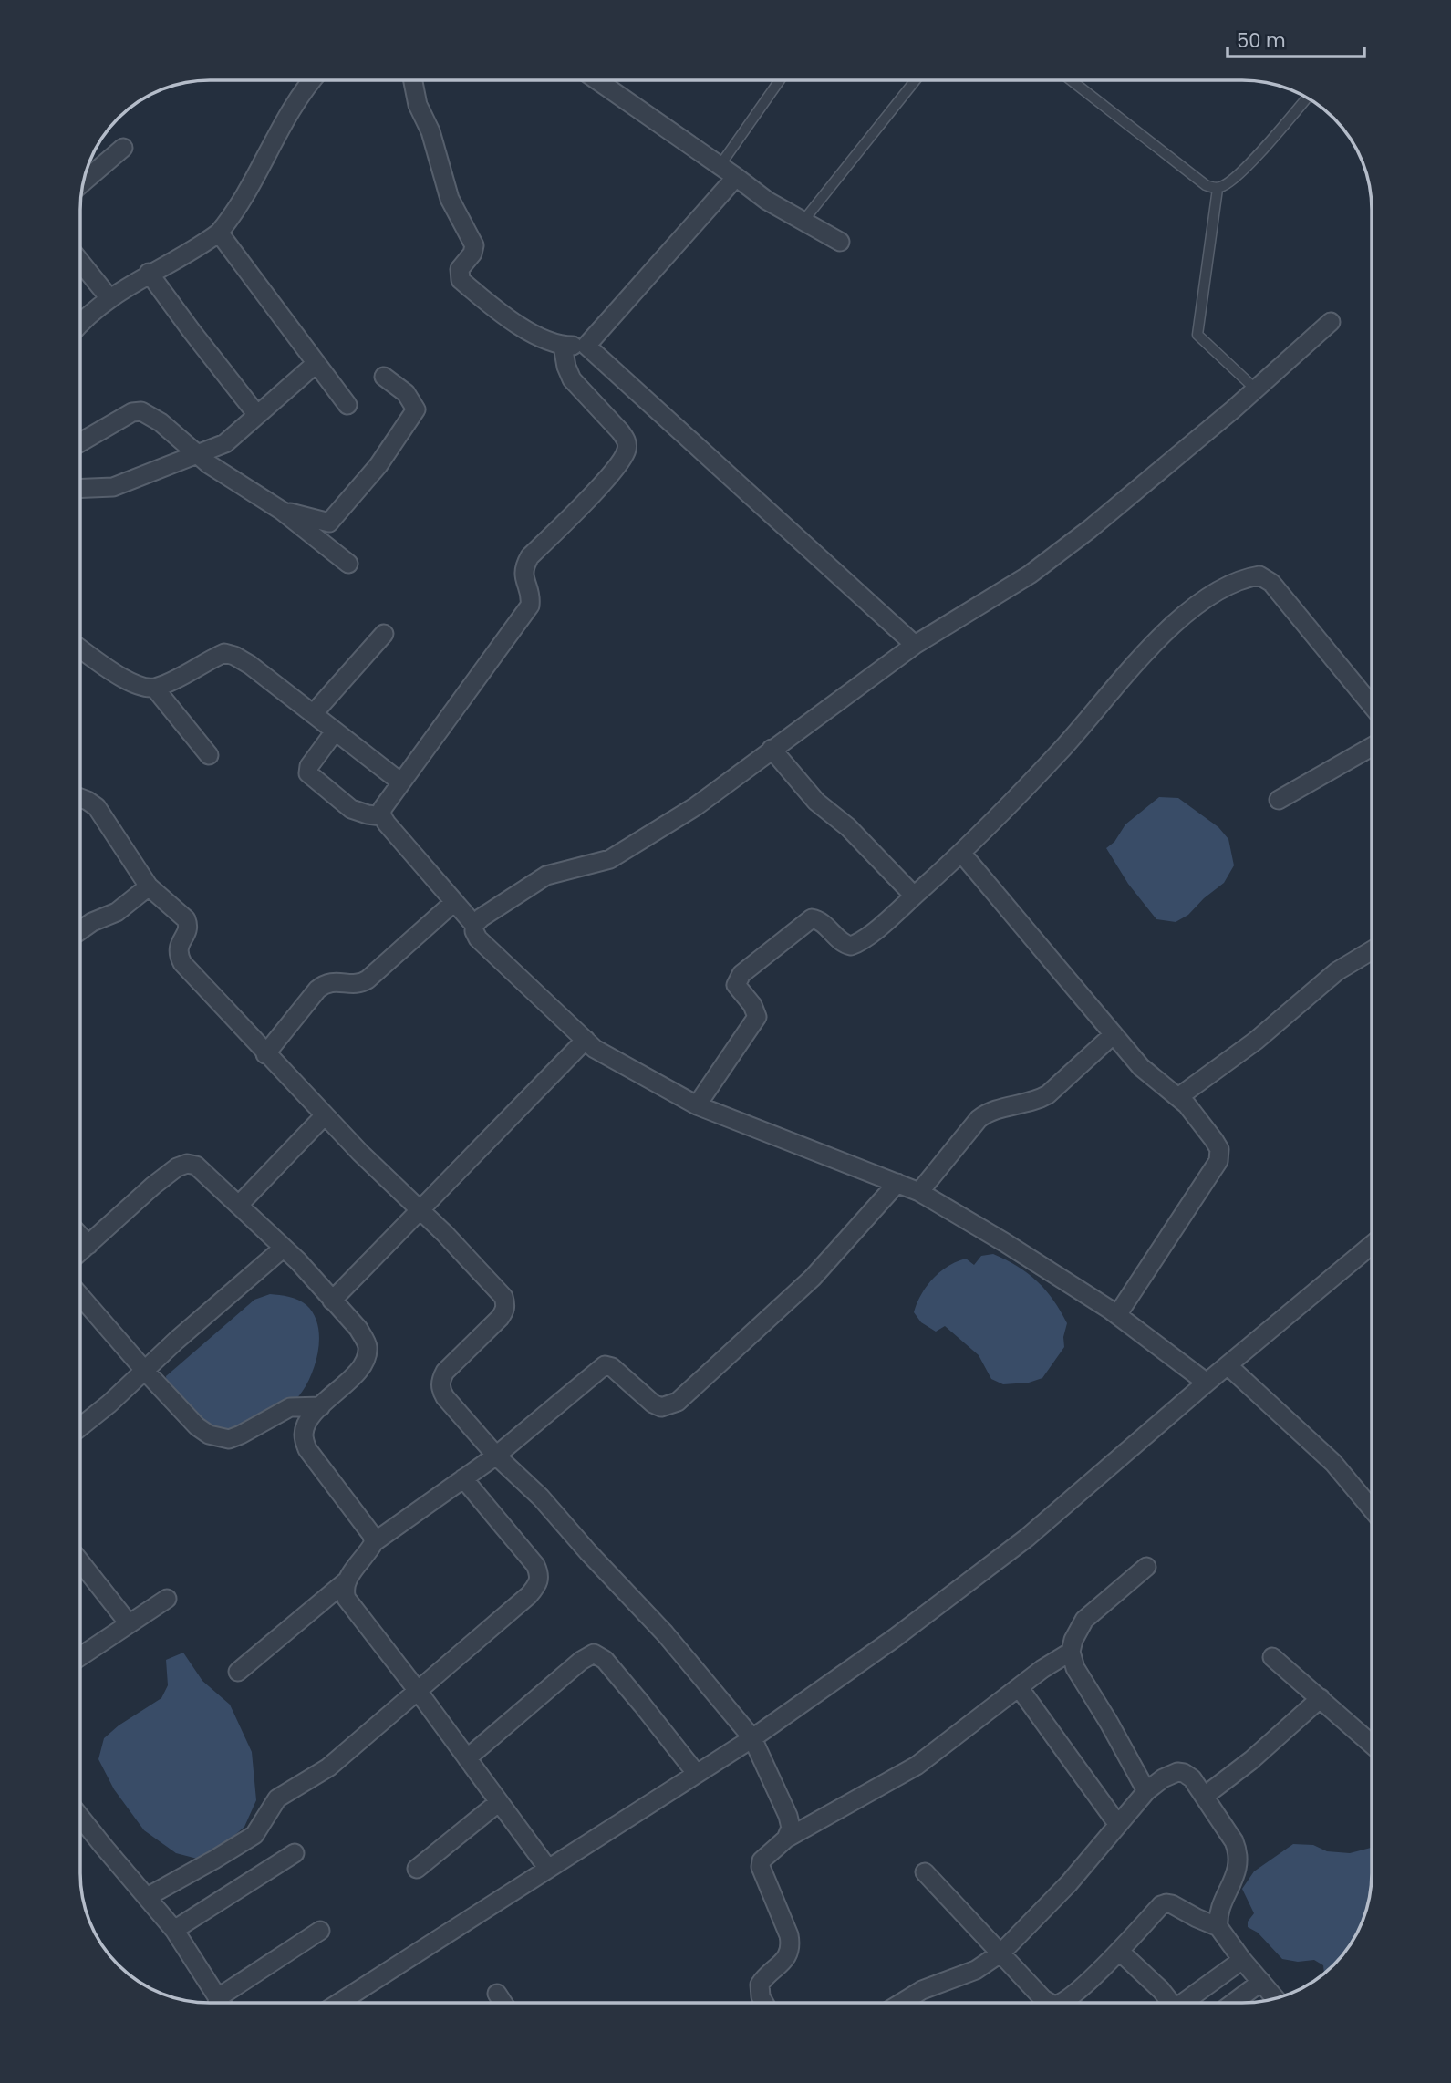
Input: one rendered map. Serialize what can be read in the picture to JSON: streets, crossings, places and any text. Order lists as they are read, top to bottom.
{
  "scale_bar": "50 m"
}
